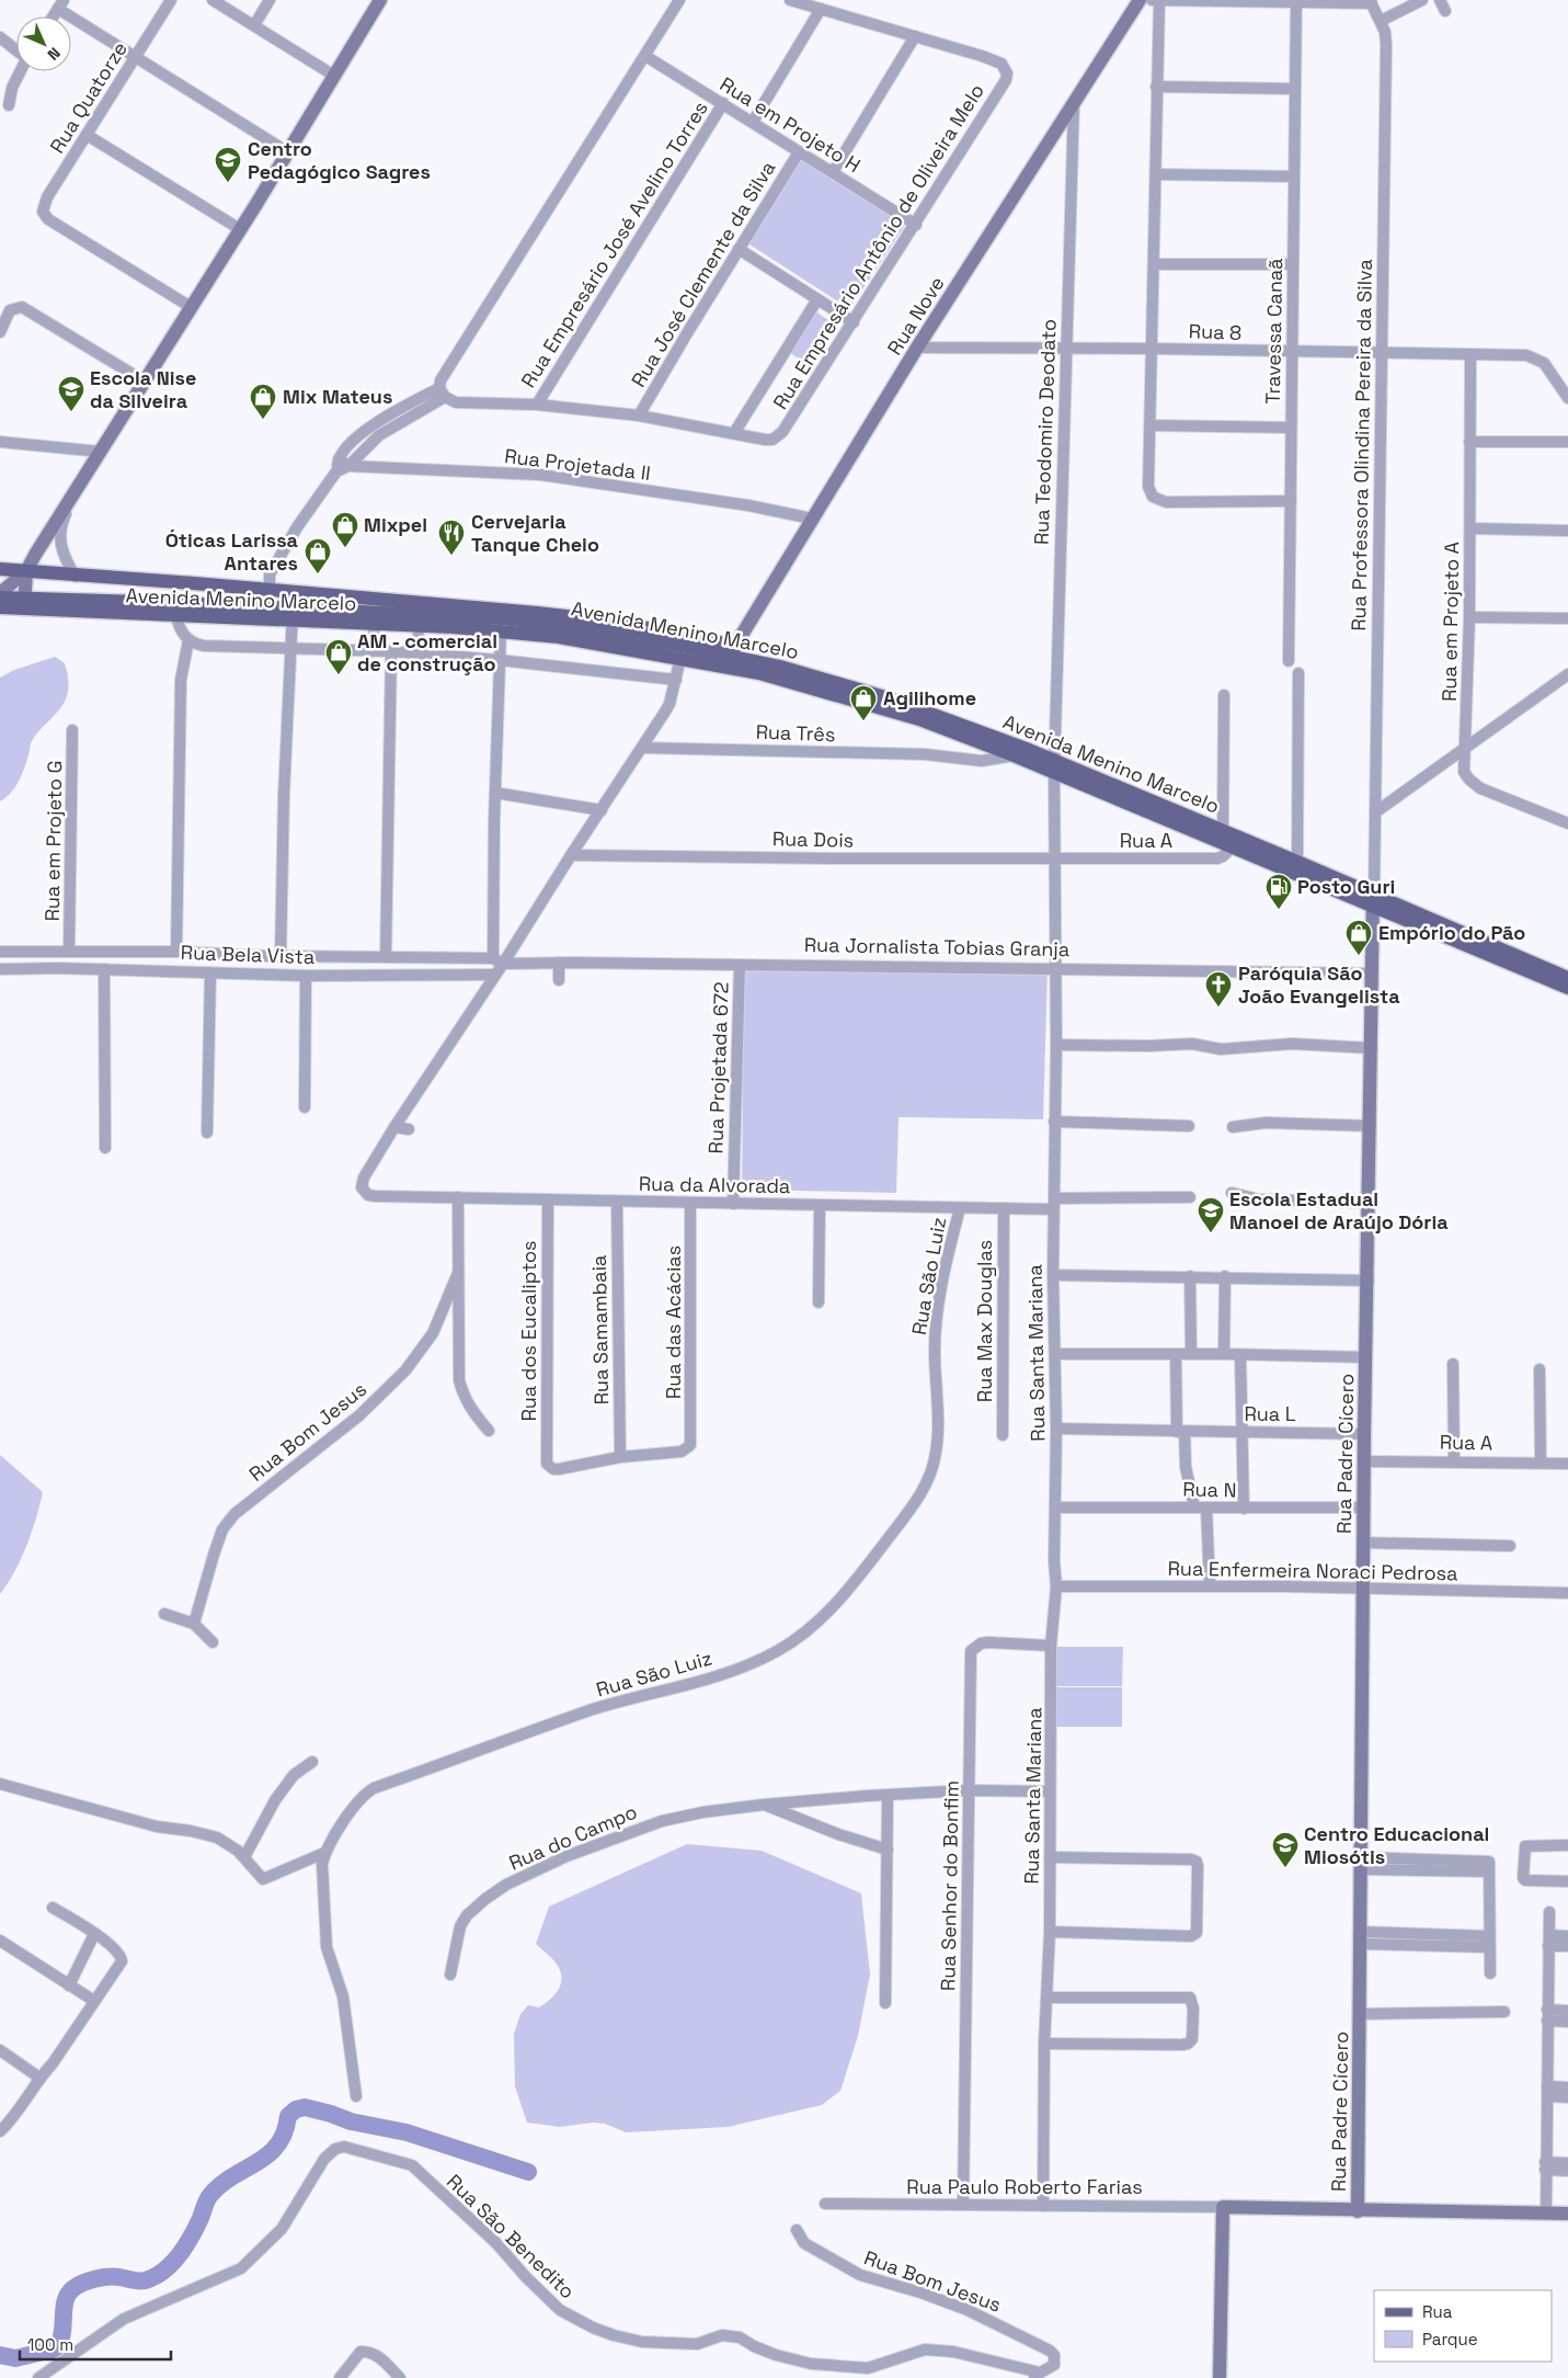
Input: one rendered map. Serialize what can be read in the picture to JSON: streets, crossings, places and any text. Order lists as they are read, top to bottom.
{
  "streets": {
    "main road": ["Avenida Menino Marcelo"],
    "street": [
      "Rua Quatorze",
      "Rua em Projeto H",
      "Rua Empresário José Avelino Torres",
      "Rua Empresário Antônio de Oliveira Melo",
      "Rua José Clemente da Silva",
      "Rua Nove",
      "Travessa Canaã",
      "Rua 8",
      "Rua Teodomiro Deodato",
      "Rua Professora Olindina Pereira da Silva",
      "Rua Projetada II",
      "Rua em Projeto A",
      "Rua Três",
      "Rua Dois",
      "Rua em Projeto G",
      "Rua A",
      "Rua Jornalista Tobias Granja",
      "Rua Bela Vista",
      "Rua Projetada 672",
      "Rua da Alvorada",
      "Rua São Luiz",
      "Rua Max Douglas",
      "Rua das Acácias",
      "Rua Samambaia",
      "Rua dos Eucaliptos",
      "Rua Santa Mariana",
      "Rua L",
      "Rua Bom Jesus",
      "Rua Padre Cícero",
      "Rua N",
      "Rua Enfermeira Noraci Pedrosa",
      "Rua do Campo",
      "Rua Senhor do Bonfim",
      "Rua Paulo Roberto Farias",
      "Rua São Benedito"
    ]
  },
  "crossings": [
    ["Rua em Projeto H", "Rua Empresário José Avelino Torres"],
    ["Rua em Projeto H", "Rua Empresário Antônio de Oliveira Melo"],
    ["Rua em Projeto H", "Rua José Clemente da Silva"],
    ["Rua Nove", "Rua 8"],
    ["Rua Nove", "Rua Teodomiro Deodato"],
    ["Rua Nove", "Rua Projetada II"],
    ["Rua Nove", "Avenida Menino Marcelo"],
    ["Travessa Canaã", "Rua 8"],
    ["Rua 8", "Rua Teodomiro Deodato"],
    ["Rua 8", "Rua Professora Olindina Pereira da Silva"],
    ["Rua 8", "Rua em Projeto A"],
    ["Rua Teodomiro Deodato", "Avenida Menino Marcelo"],
    ["Rua Teodomiro Deodato", "Rua Santa Mariana"],
    ["Rua Professora Olindina Pereira da Silva", "Avenida Menino Marcelo"],
    ["Rua Professora Olindina Pereira da Silva", "Rua Padre Cícero"],
    ["Avenida Menino Marcelo", "Rua Três"],
    ["Avenida Menino Marcelo", "Rua A"],
    ["Avenida Menino Marcelo", "Rua Santa Mariana"],
    ["Avenida Menino Marcelo", "Rua Padre Cícero"],
    ["Rua Dois", "Rua A"],
    ["Rua Dois", "Rua Santa Mariana"],
    ["Rua em Projeto G", "Rua Bela Vista"],
    ["Rua A", "Rua Santa Mariana"],
    ["Rua A", "Rua Padre Cícero"],
    ["Rua Jornalista Tobias Granja", "Rua Bela Vista"],
    ["Rua Jornalista Tobias Granja", "Rua Projetada 672"],
    ["Rua Jornalista Tobias Granja", "Rua Santa Mariana"],
    ["Rua Jornalista Tobias Granja", "Rua Padre Cícero"],
    ["Rua Projetada 672", "Rua da Alvorada"],
    ["Rua da Alvorada", "Rua São Luiz"],
    ["Rua da Alvorada", "Rua Max Douglas"],
    ["Rua da Alvorada", "Rua das Acácias"],
    ["Rua da Alvorada", "Rua Samambaia"],
    ["Rua da Alvorada", "Rua dos Eucaliptos"],
    ["Rua da Alvorada", "Rua Santa Mariana"],
    ["Rua das Acácias", "Rua Samambaia"],
    ["Rua das Acácias", "Rua dos Eucaliptos"],
    ["Rua Samambaia", "Rua dos Eucaliptos"],
    ["Rua Santa Mariana", "Rua L"],
    ["Rua Santa Mariana", "Rua N"],
    ["Rua Santa Mariana", "Rua Enfermeira Noraci Pedrosa"],
    ["Rua Santa Mariana", "Rua do Campo"],
    ["Rua Santa Mariana", "Rua Senhor do Bonfim"],
    ["Rua Santa Mariana", "Rua Paulo Roberto Farias"],
    ["Rua L", "Rua Padre Cícero"],
    ["Rua Bom Jesus", "Rua São Benedito"],
    ["Rua Padre Cícero", "Rua N"],
    ["Rua Padre Cícero", "Rua Enfermeira Noraci Pedrosa"],
    ["Rua do Campo", "Rua Senhor do Bonfim"],
    ["Rua Senhor do Bonfim", "Rua Paulo Roberto Farias"]
  ],
  "places": {
    "school or university": [
      "Centro Pedagógico Sagres",
      "Escola Nise da Silveira",
      "Escola Estadual Manoel de Araújo Dória",
      "Centro Educacional Miosótis"
    ],
    "shop": [
      "Mix Mateus",
      "Mixpel",
      "Óticas Larissa Antares",
      "AM - comercial de construção",
      "Agilihome",
      "Empório do Pão"
    ],
    "restaurant": ["Cervejaria Tanque Cheio"],
    "fuel station": ["Posto Guri"],
    "church": ["Paróquia São João Evangelista"]
  },
  "legend": ["Rua", "Parque"],
  "scale_bar": "100 m",
  "north": "bottom right"
}
